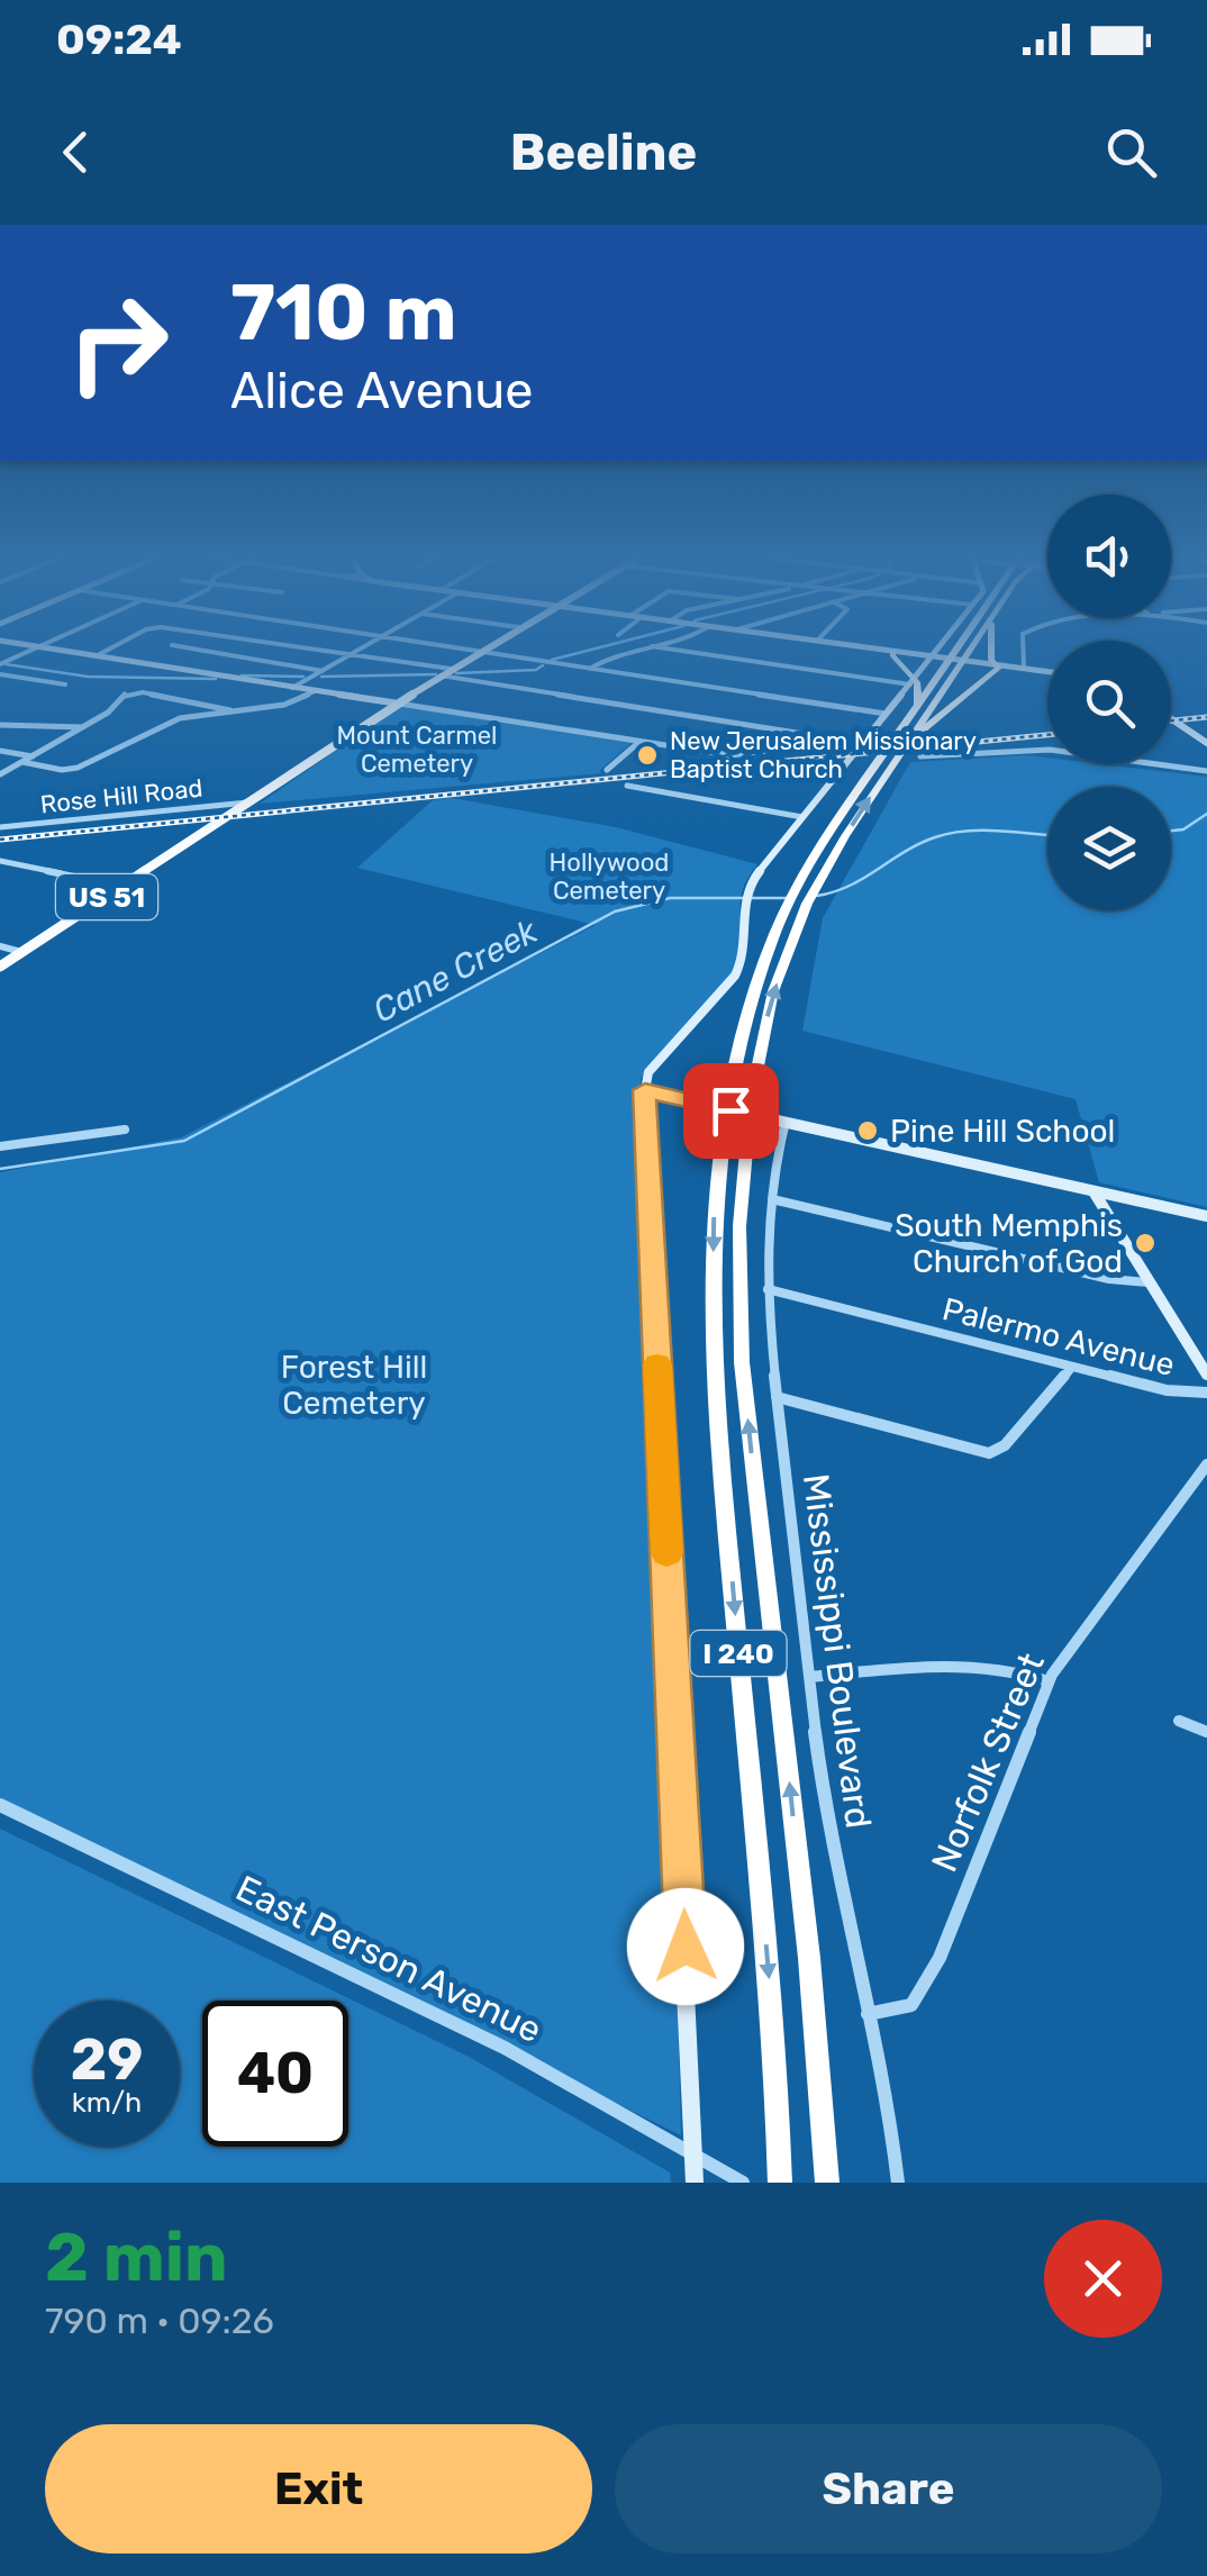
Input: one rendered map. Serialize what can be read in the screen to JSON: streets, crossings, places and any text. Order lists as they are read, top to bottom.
{
  "streets": {
    "highway": ["I 240"],
    "main road": ["US 51"],
    "street": [
      "Rose Hill Road",
      "Palermo Avenue",
      "Mississippi Boulevard",
      "Norfolk Street",
      "East Person Avenue"
    ]
  },
  "crossings": [
    ["Rose Hill Road", "US 51"],
    ["Palermo Avenue", "Mississippi Boulevard"],
    ["Mississippi Boulevard", "Norfolk Street"]
  ],
  "water": ["Cane Creek"],
  "parks": ["Mount Carmel Cemetery", "Hollywood Cemetery", "Forest Hill Cemetery"],
  "places": ["New Jerusalem Missionary Baptist Church", "Pine Hill School", "South Memphis Church of God"],
  "page": {
    "status": "09:24",
    "header": "Beeline",
    "turn": ["710 m", "Alice Avenue"],
    "speed": "29 km/h",
    "limit": "40",
    "heading": ["2 min", "790 m · 09:26"],
    "buttons": ["Exit", "Share"]
  }
}
